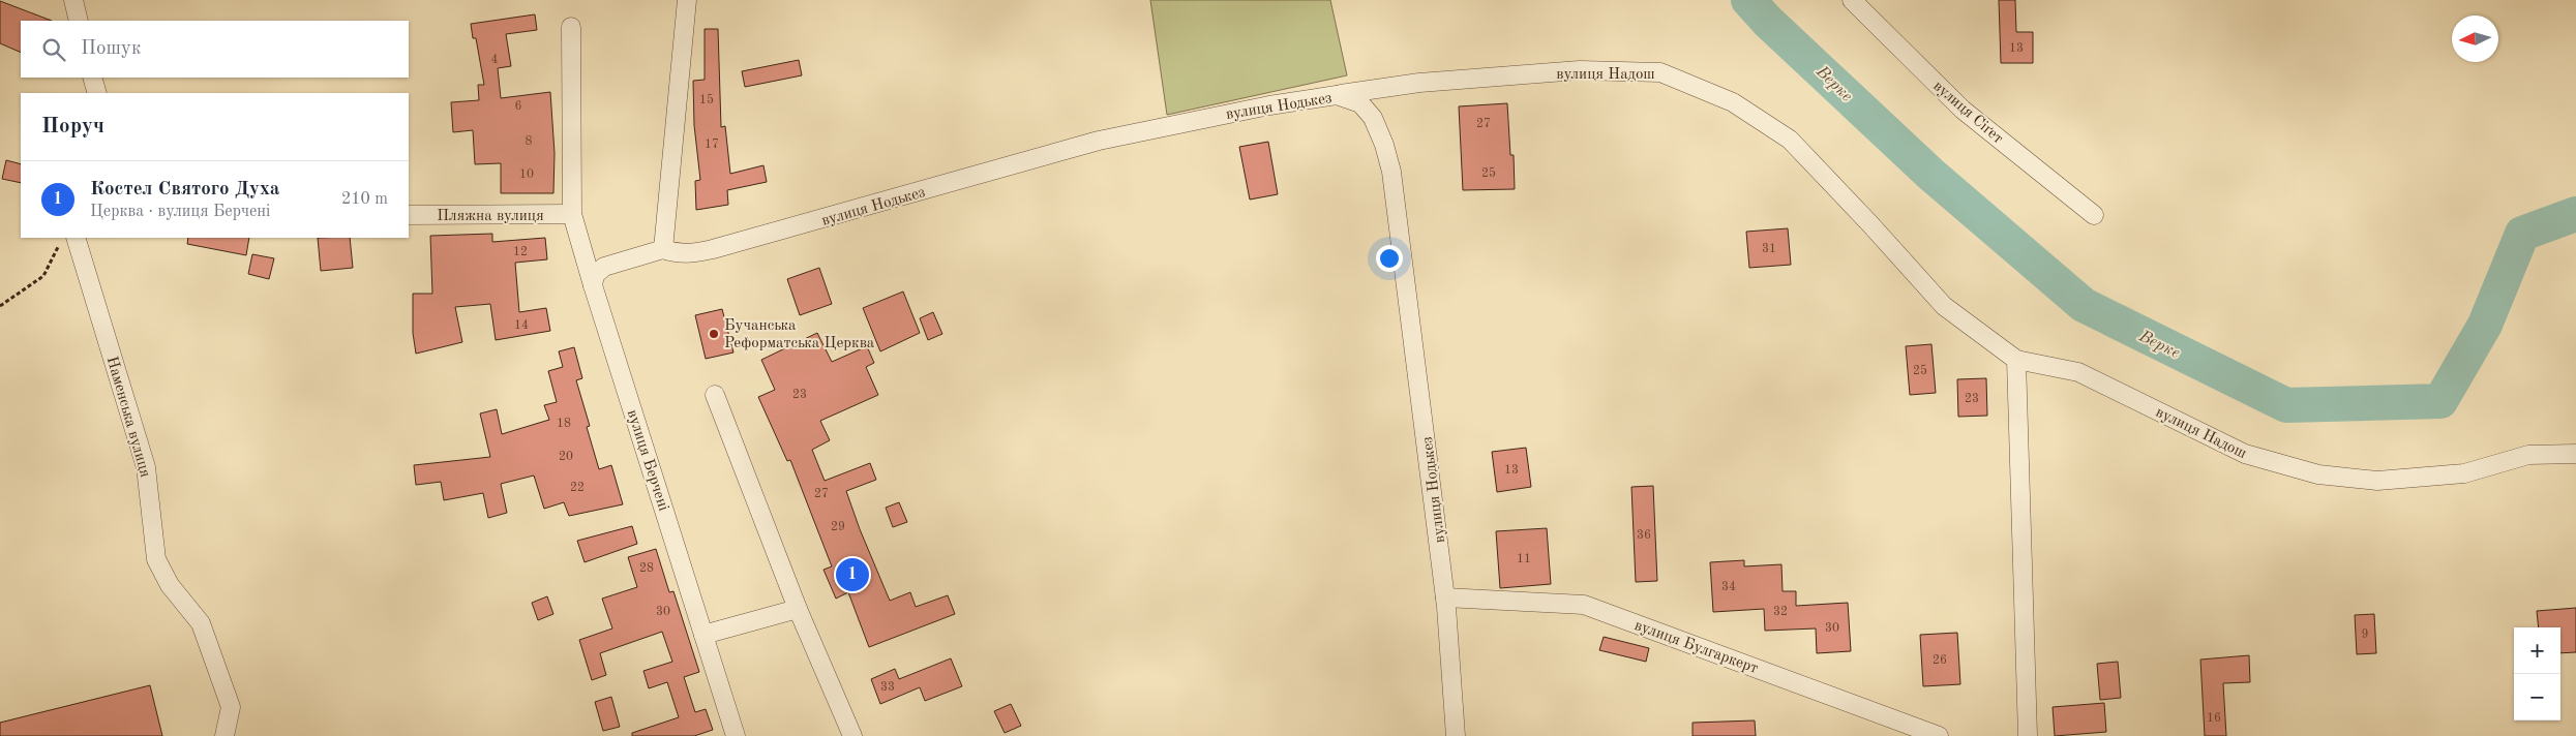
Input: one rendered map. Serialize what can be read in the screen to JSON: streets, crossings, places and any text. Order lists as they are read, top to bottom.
{
  "streets": {
    "street": [
      "вулиця Надош",
      "вулиця Нодькез",
      "вулиця Сіґет",
      "Пляжна вулиця",
      "Наменська вулиця",
      "вулиця Берчені",
      "вулиця Булгаркерт"
    ]
  },
  "crossings": [
    ["вулиця Надош", "вулиця Нодькез"],
    ["вулиця Нодькез", "вулиця Булгаркерт"],
    ["Пляжна вулиця", "вулиця Берчені"]
  ],
  "water": ["Верке"],
  "places": ["Бучанська Реформатська Церква"],
  "house_numbers": [
    "13",
    "4",
    "15",
    "6",
    "27",
    "8",
    "17",
    "25",
    "10",
    "31",
    "12",
    "14",
    "25",
    "23",
    "23",
    "18",
    "20",
    "13",
    "22",
    "27",
    "29",
    "36",
    "11",
    "28",
    "34",
    "30",
    "32",
    "30",
    "9",
    "26",
    "33",
    "16"
  ],
  "north": "left",
  "page": {
    "search": "Пошук",
    "heading": "Поруч",
    "list": [
      {
        "mark": "1",
        "name": "Костел Святого Духа",
        "note": "Церква · вулиця Берчені",
        "value": "210 m"
      }
    ],
    "pins": "1",
    "map_buttons": ["+", "−"]
  }
}
